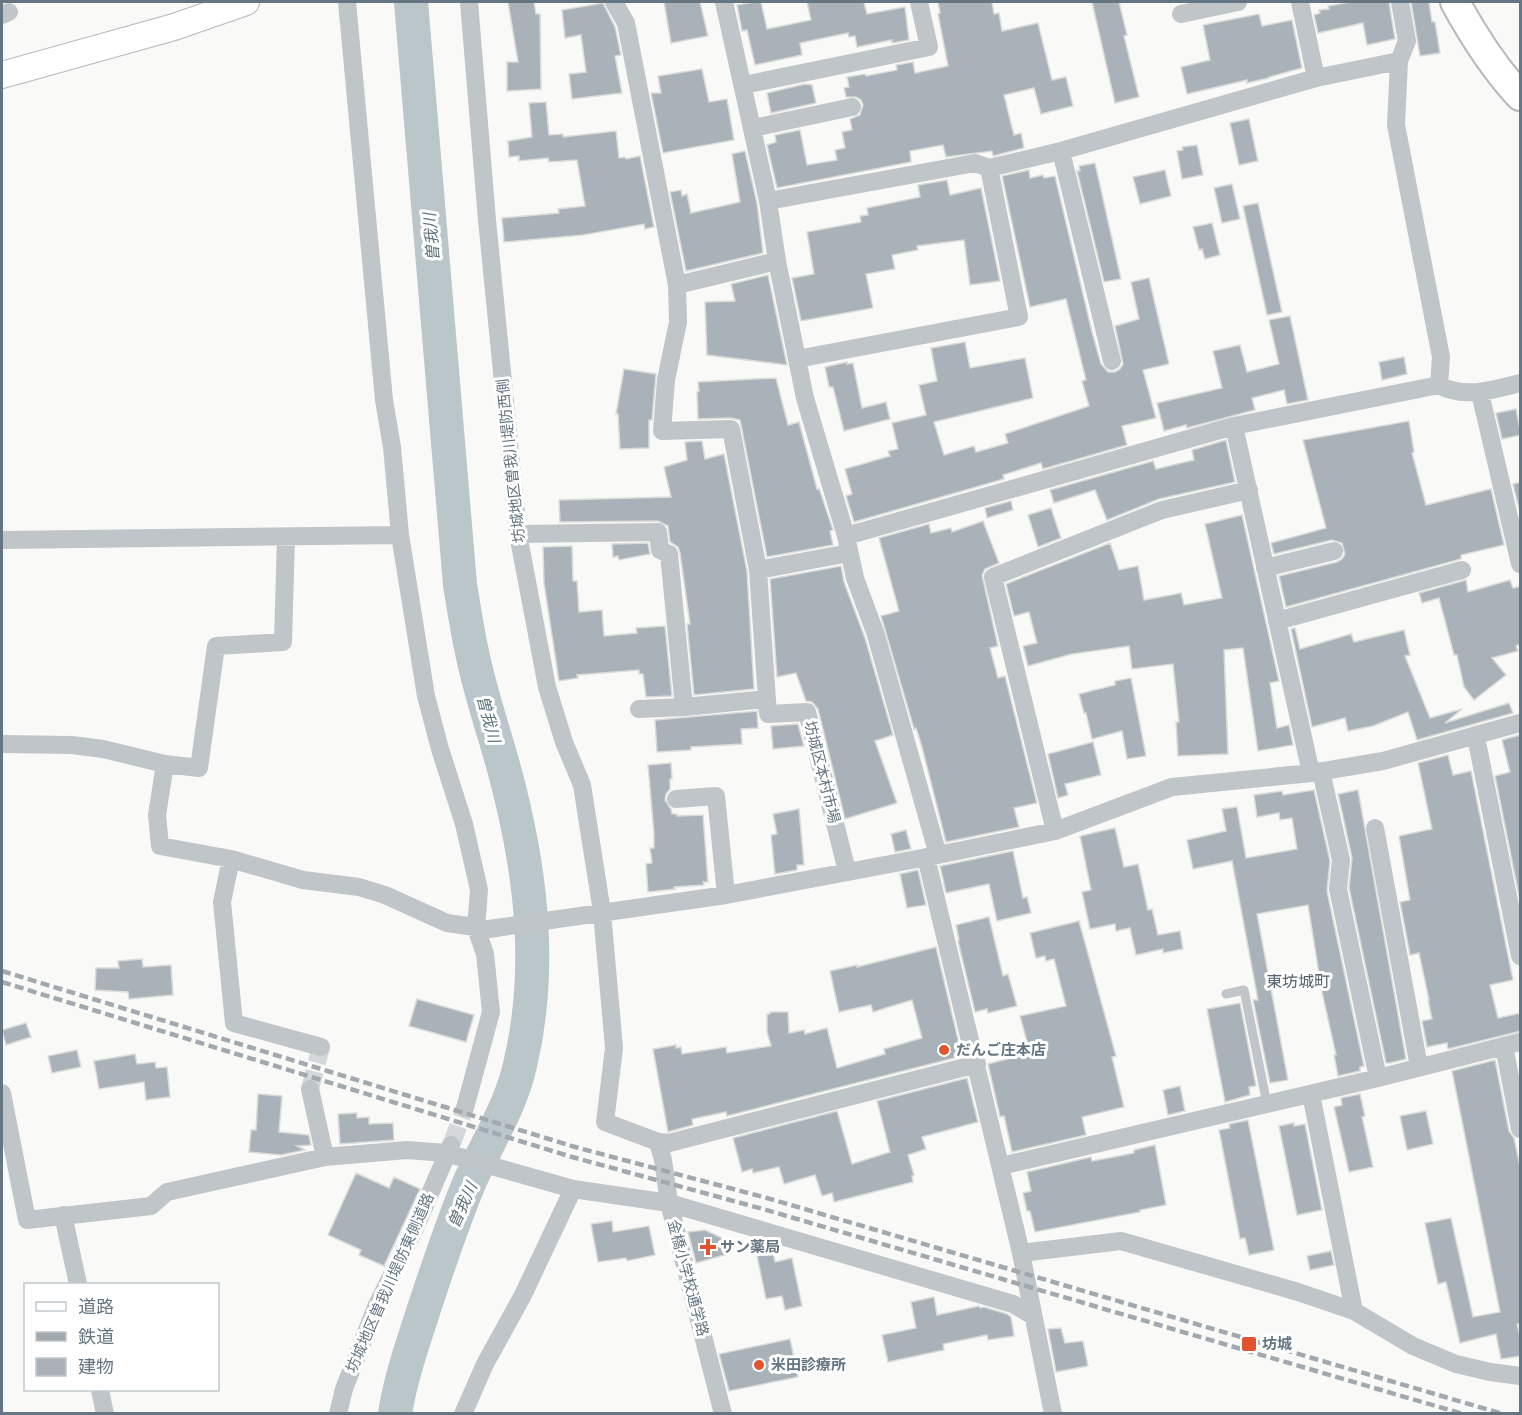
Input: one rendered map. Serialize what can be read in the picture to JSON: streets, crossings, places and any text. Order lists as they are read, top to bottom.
{
  "streets": {
    "street": [
      "坊城地区曽我川堤防西側",
      "坊城区本村市場",
      "金橋小学校通学路",
      "坊城地区曽我川堤防東側道路"
    ]
  },
  "crossings": [
    ["坊城地区曽我川堤防西側", "金橋小学校通学路"]
  ],
  "districts": ["東坊城町"],
  "water": ["曽我川"],
  "places": {
    "other": ["だんご庄本店", "米田診療所"],
    "health": ["サン薬局"],
    "transit": ["坊城"]
  },
  "legend": ["道路", "鉄道", "建物"]
}
